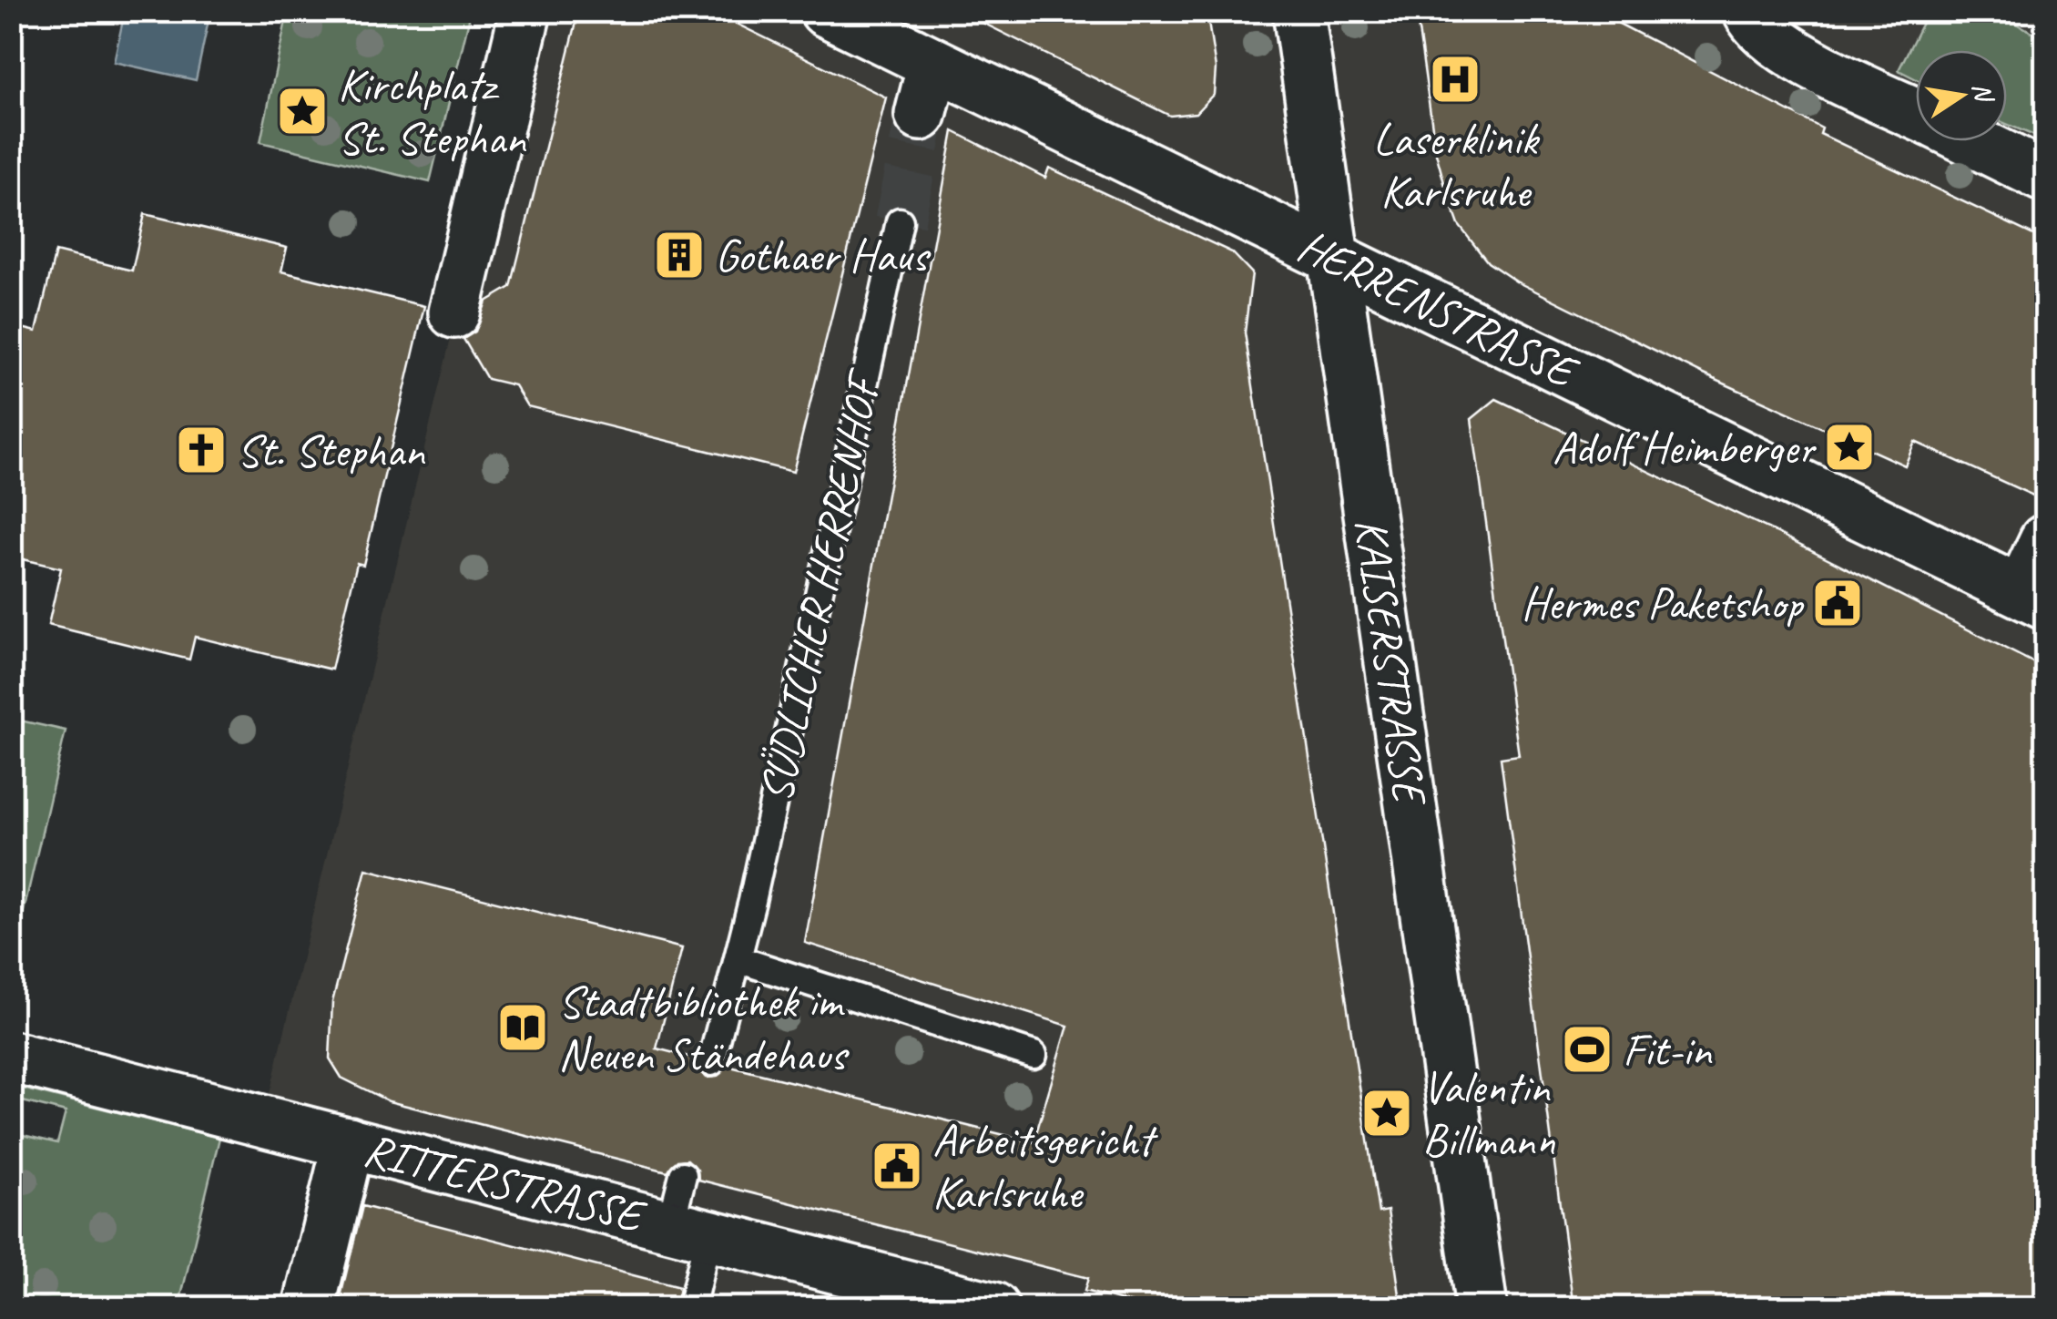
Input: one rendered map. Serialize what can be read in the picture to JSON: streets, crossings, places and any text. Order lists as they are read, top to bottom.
{
  "streets": {
    "street": ["HERRENSTRASSE", "KAISERSTRASSE", "RITTERSTRASSE"],
    "lane": ["SÜDLICHER HERRENHOF"]
  },
  "crossings": [
    ["HERRENSTRASSE", "KAISERSTRASSE"]
  ],
  "places": {
    "hospital": ["Laserklinik Karlsruhe"],
    "place": ["Kirchplatz St. Stephan", "Adolf Heimberger", "Valentin Billmann"],
    "building": ["Gothaer Haus"],
    "church": ["St. Stephan"],
    "public building": ["Hermes Paketshop", "Arbeitsgericht Karlsruhe"],
    "library": ["Stadtbibliothek im Neuen Ständehaus"],
    "sports": ["Fit-in"]
  },
  "north": "right"
}
